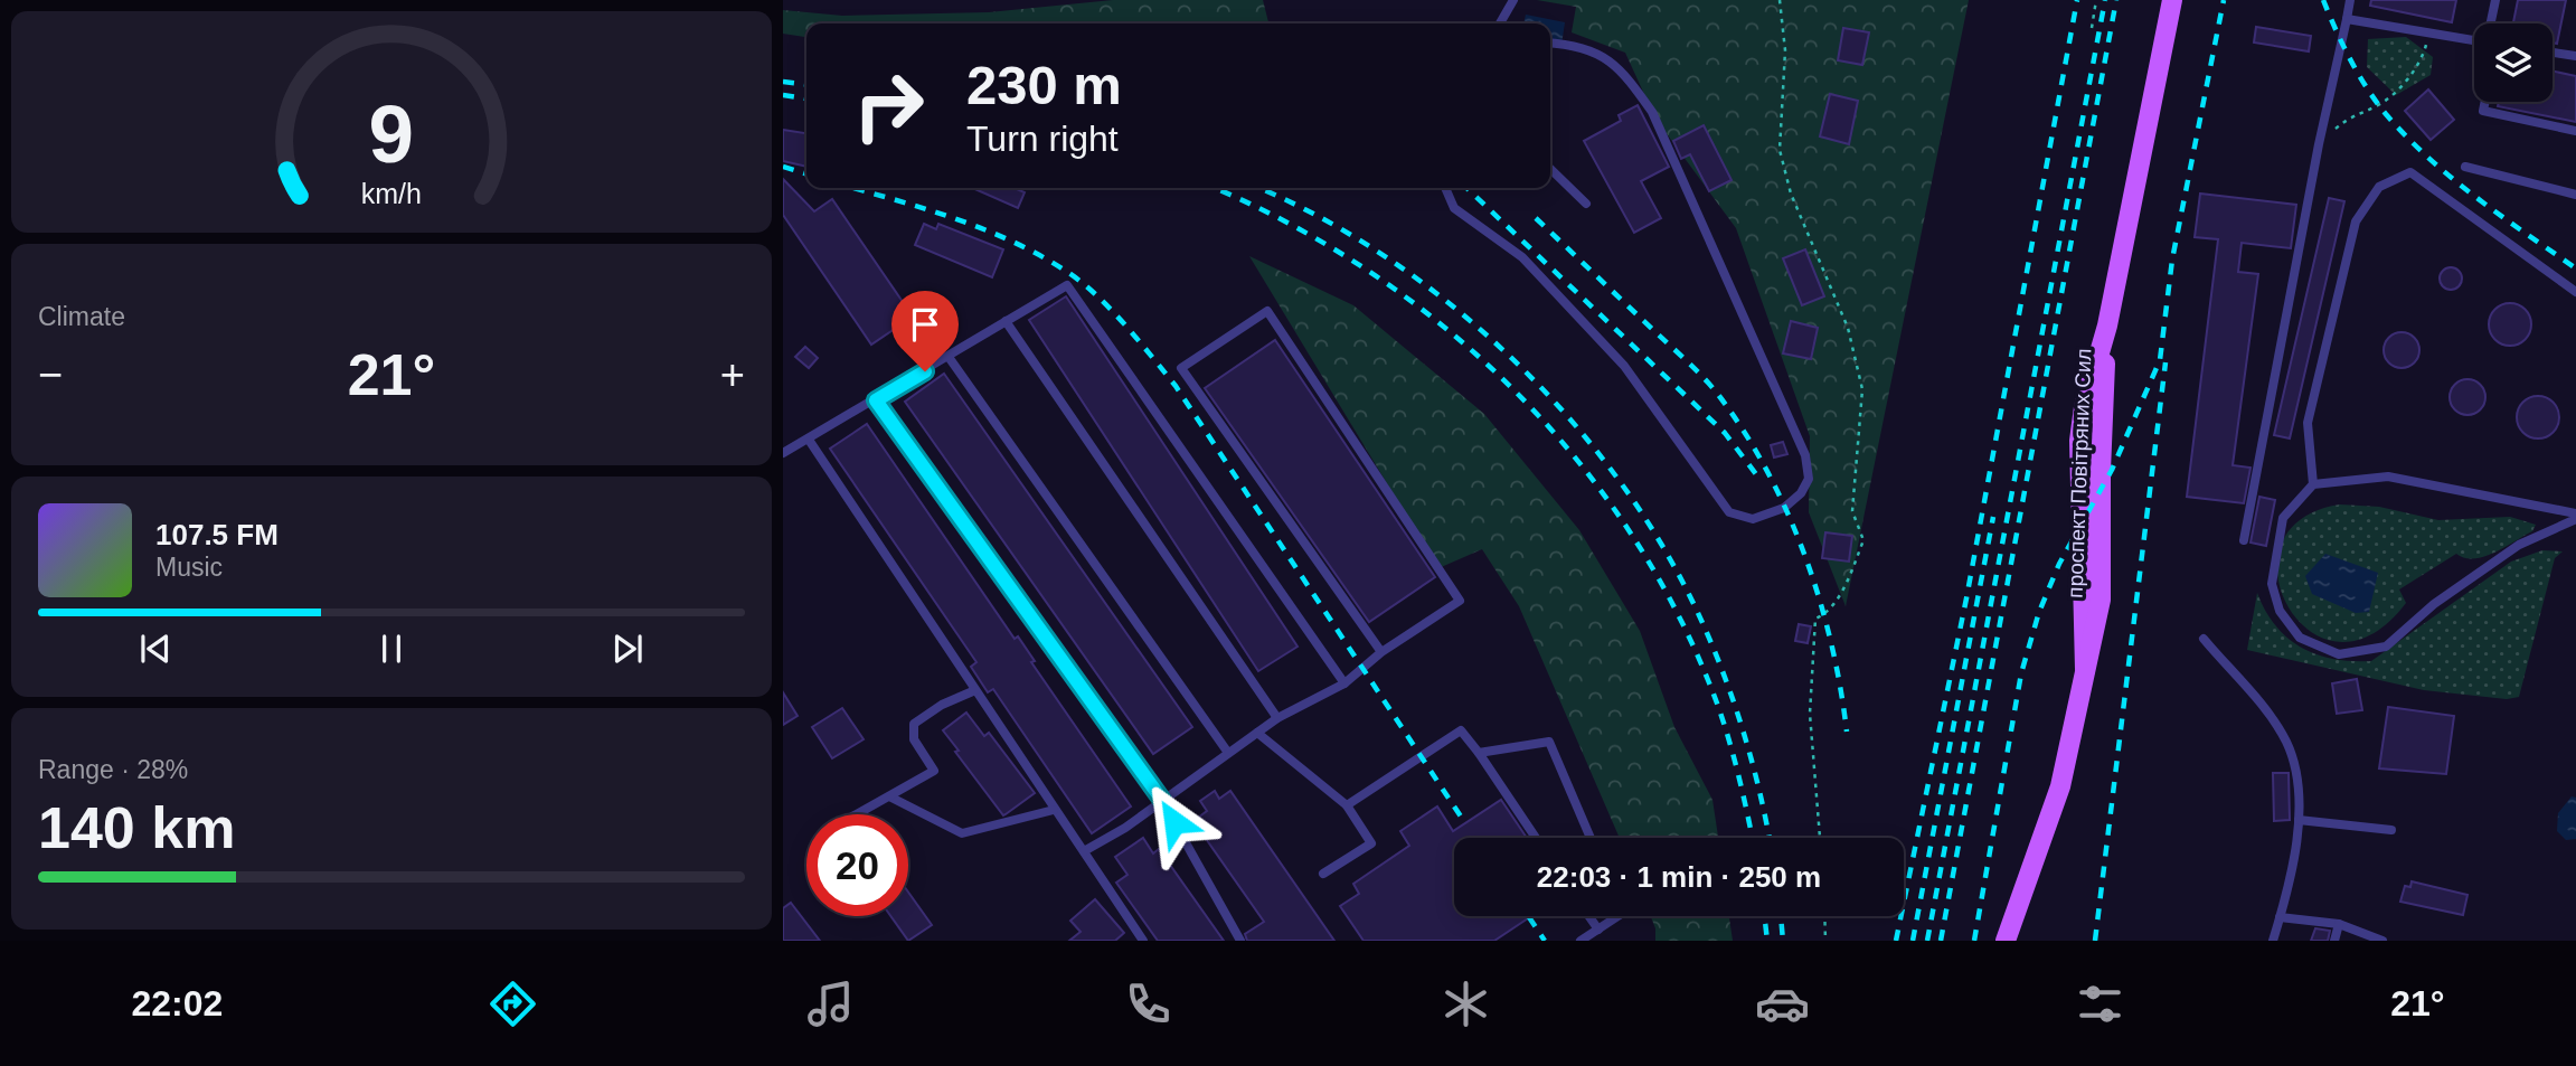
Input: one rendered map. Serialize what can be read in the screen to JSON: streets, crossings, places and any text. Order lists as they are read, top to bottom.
{
  "streets": {
    "main road": ["проспект Повітряних Сил"]
  },
  "page": {
    "turn": ["230 m", "Turn right"],
    "tile": [
      "Climate",
      ["Range · 28%", "140 km"]
    ],
    "heat": ["−", "21°", "+"],
    "song": ["107.5 FM", "Music"],
    "limit": "20",
    "trip": "22:03 · 1 min · 250 m",
    "tabs": ["22:02", "21°"],
    "gauge": ["9", "km/h"]
  }
}
